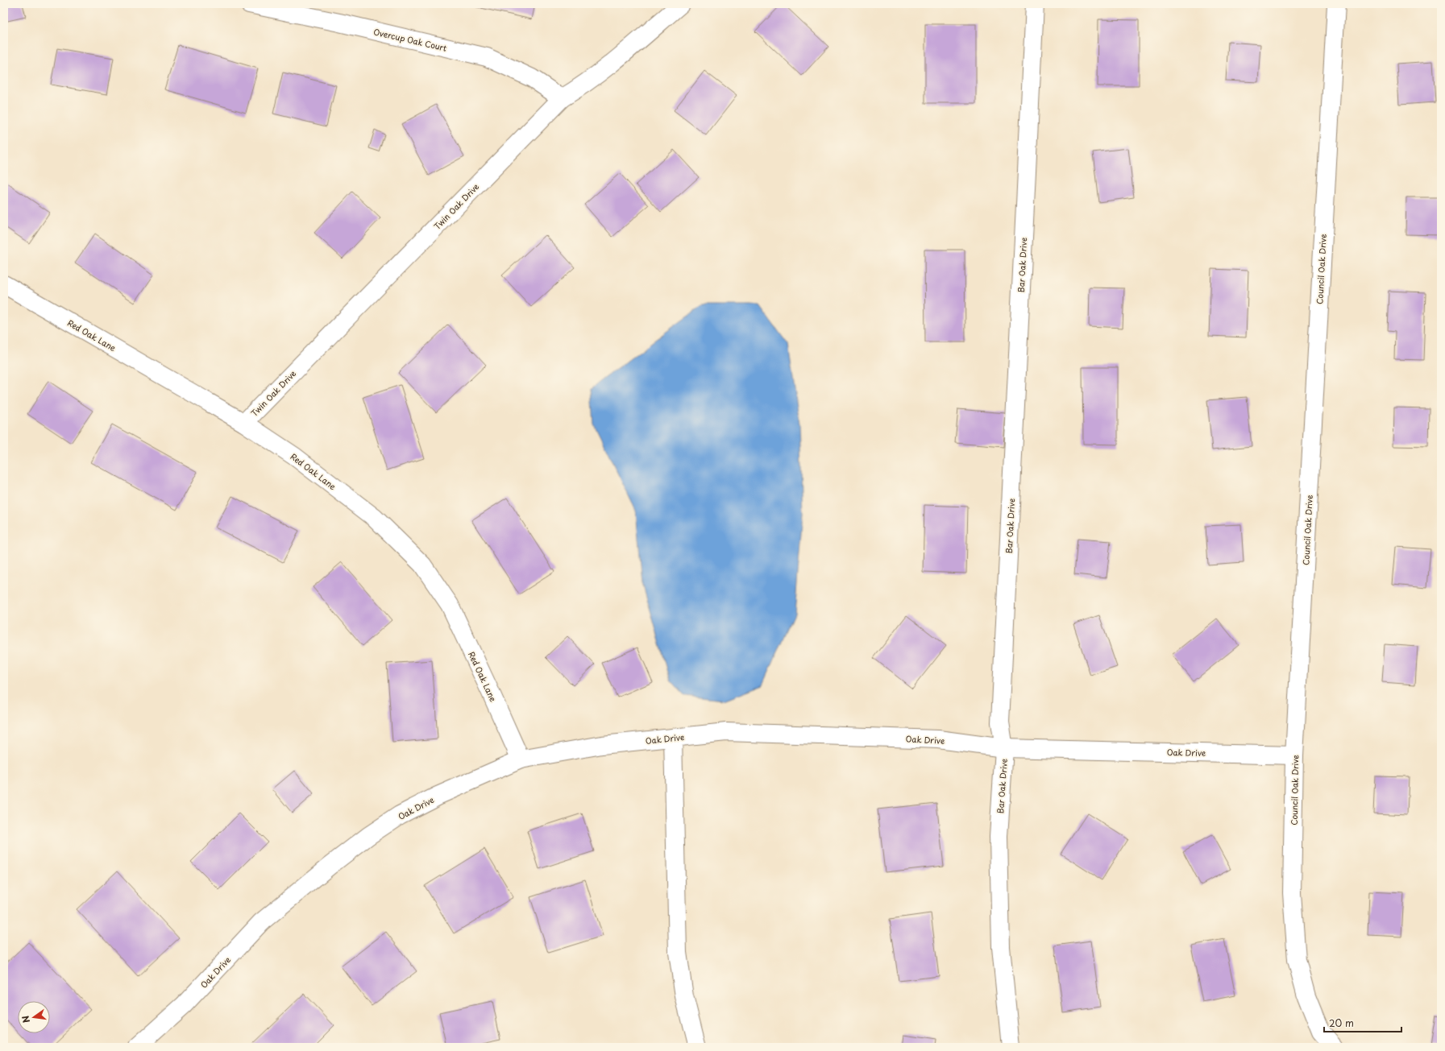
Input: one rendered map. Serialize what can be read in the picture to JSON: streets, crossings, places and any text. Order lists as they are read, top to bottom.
{
  "streets": {
    "street": [
      "Overcup Oak Court",
      "Twin Oak Drive",
      "Bar Oak Drive",
      "Council Oak Drive",
      "Red Oak Lane",
      "Oak Drive"
    ]
  },
  "crossings": [
    ["Overcup Oak Court", "Twin Oak Drive"],
    ["Twin Oak Drive", "Red Oak Lane"],
    ["Bar Oak Drive", "Oak Drive"],
    ["Council Oak Drive", "Oak Drive"],
    ["Red Oak Lane", "Oak Drive"]
  ],
  "scale_bar": "20 m",
  "north": "left"
}
